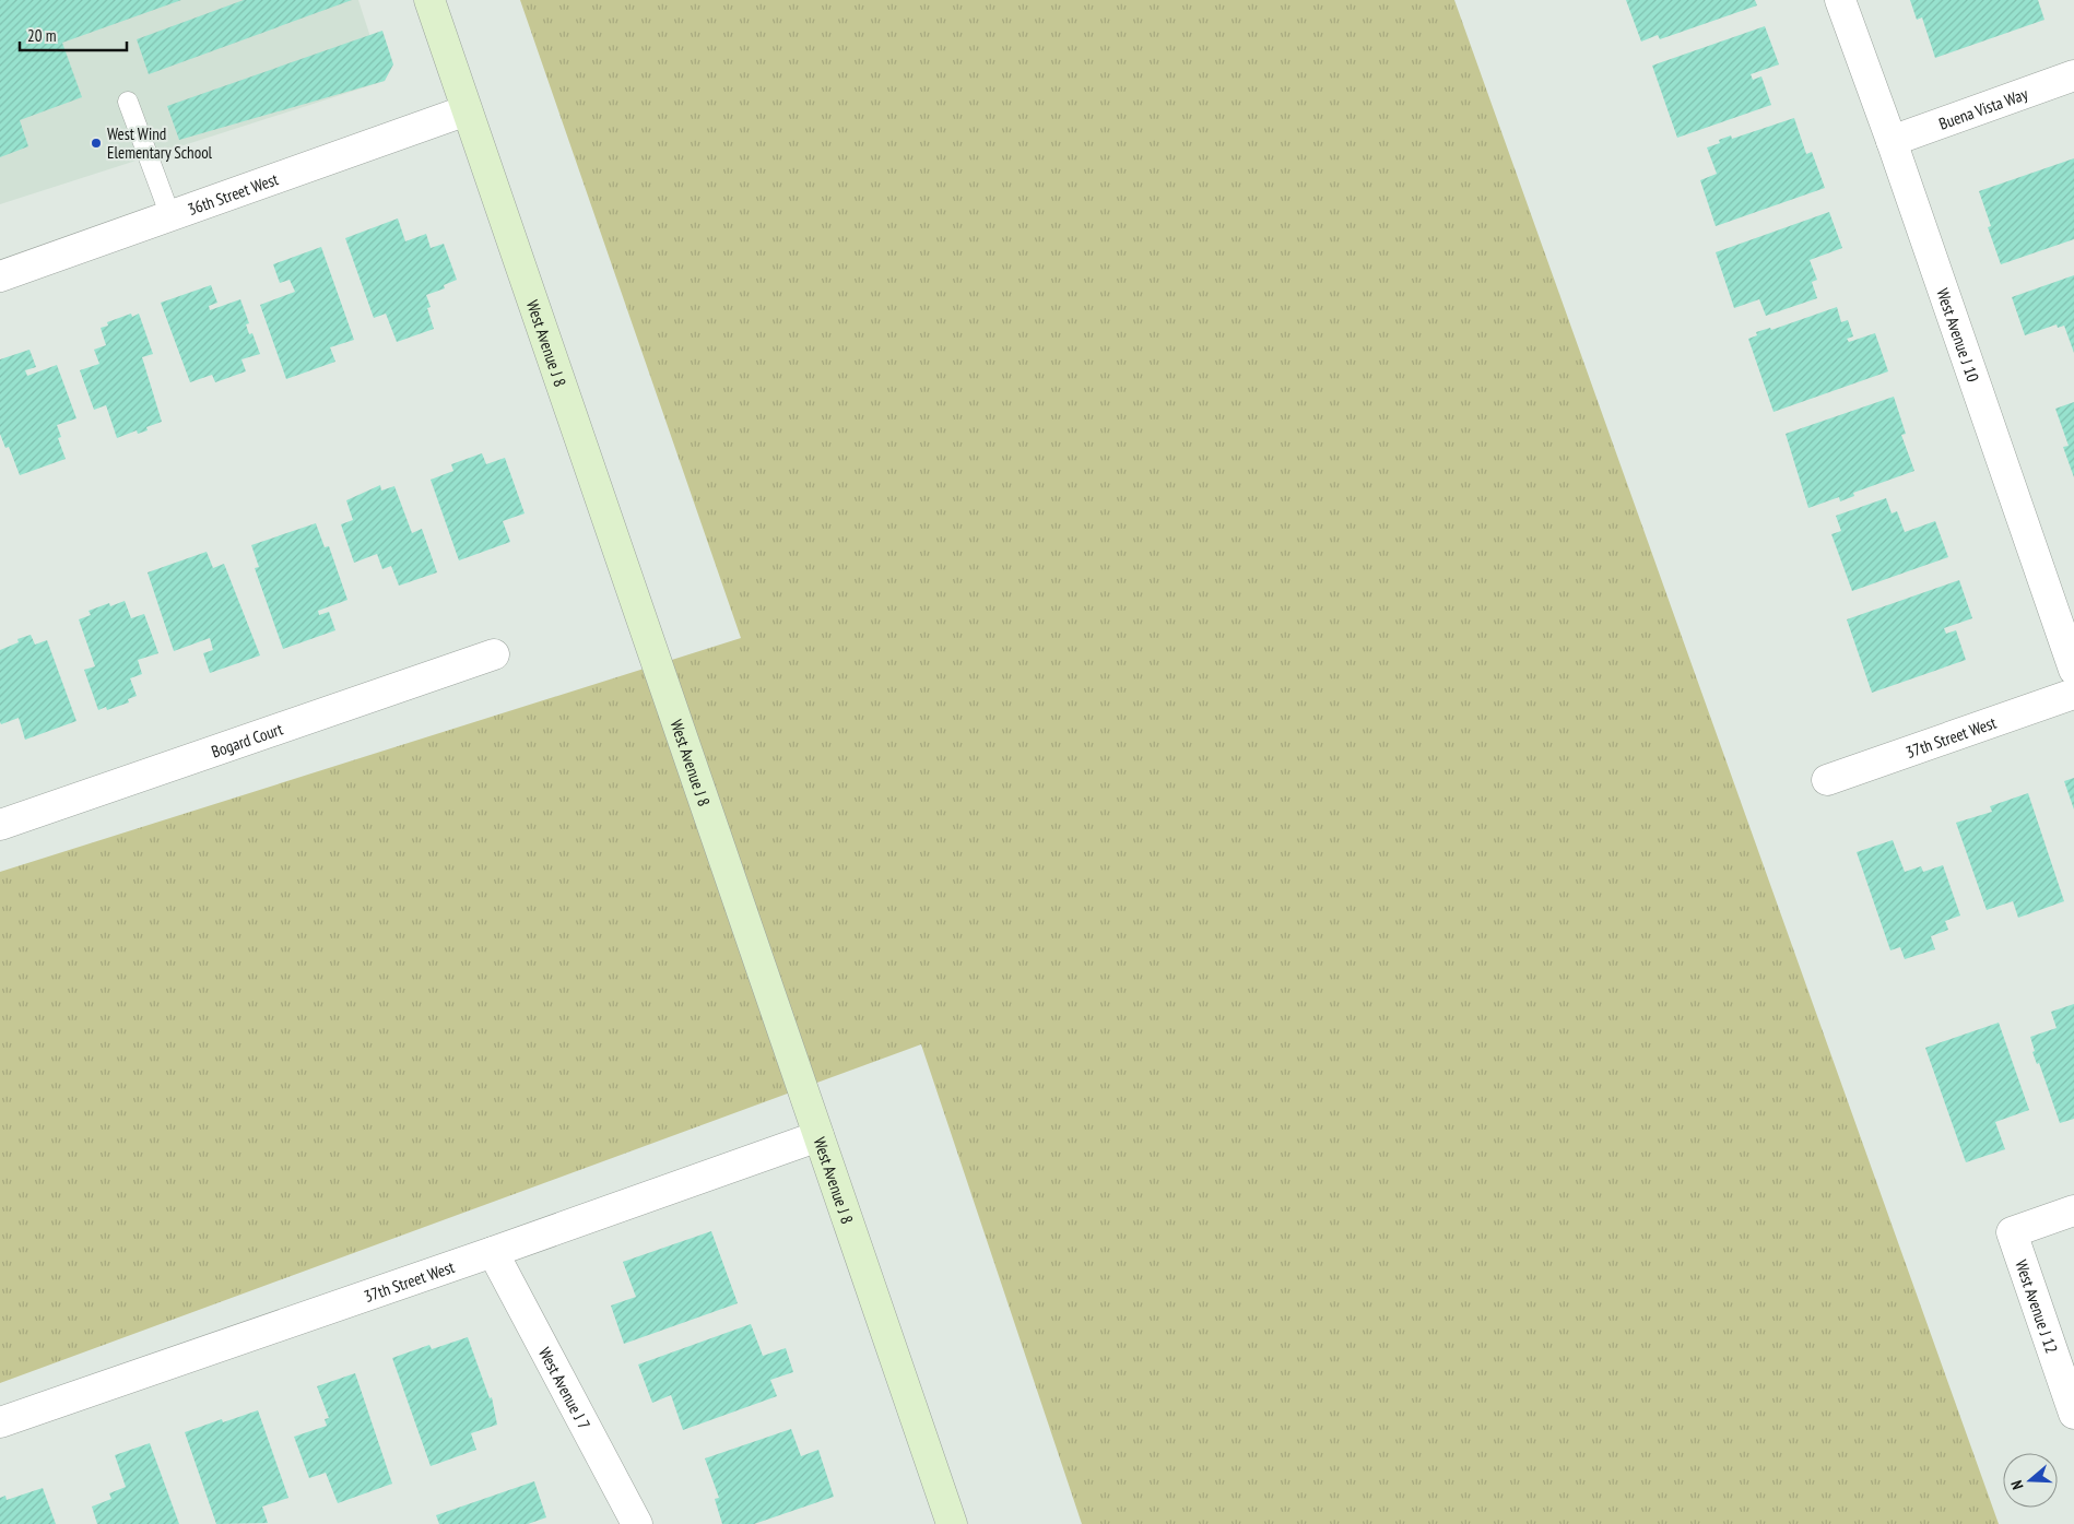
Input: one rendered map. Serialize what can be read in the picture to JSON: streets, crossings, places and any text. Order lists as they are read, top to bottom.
{
  "streets": {
    "street": [
      "Buena Vista Way",
      "36th Street West",
      "West Avenue J 10",
      "West Avenue J 8",
      "37th Street West",
      "Bogard Court",
      "West Avenue J 12",
      "West Avenue J 7"
    ]
  },
  "crossings": [
    ["Buena Vista Way", "West Avenue J 10"],
    ["36th Street West", "West Avenue J 8"],
    ["West Avenue J 8", "37th Street West"],
    ["37th Street West", "West Avenue J 7"]
  ],
  "places": ["West Wind Elementary School"],
  "scale_bar": "20 m",
  "north": "left"
}
